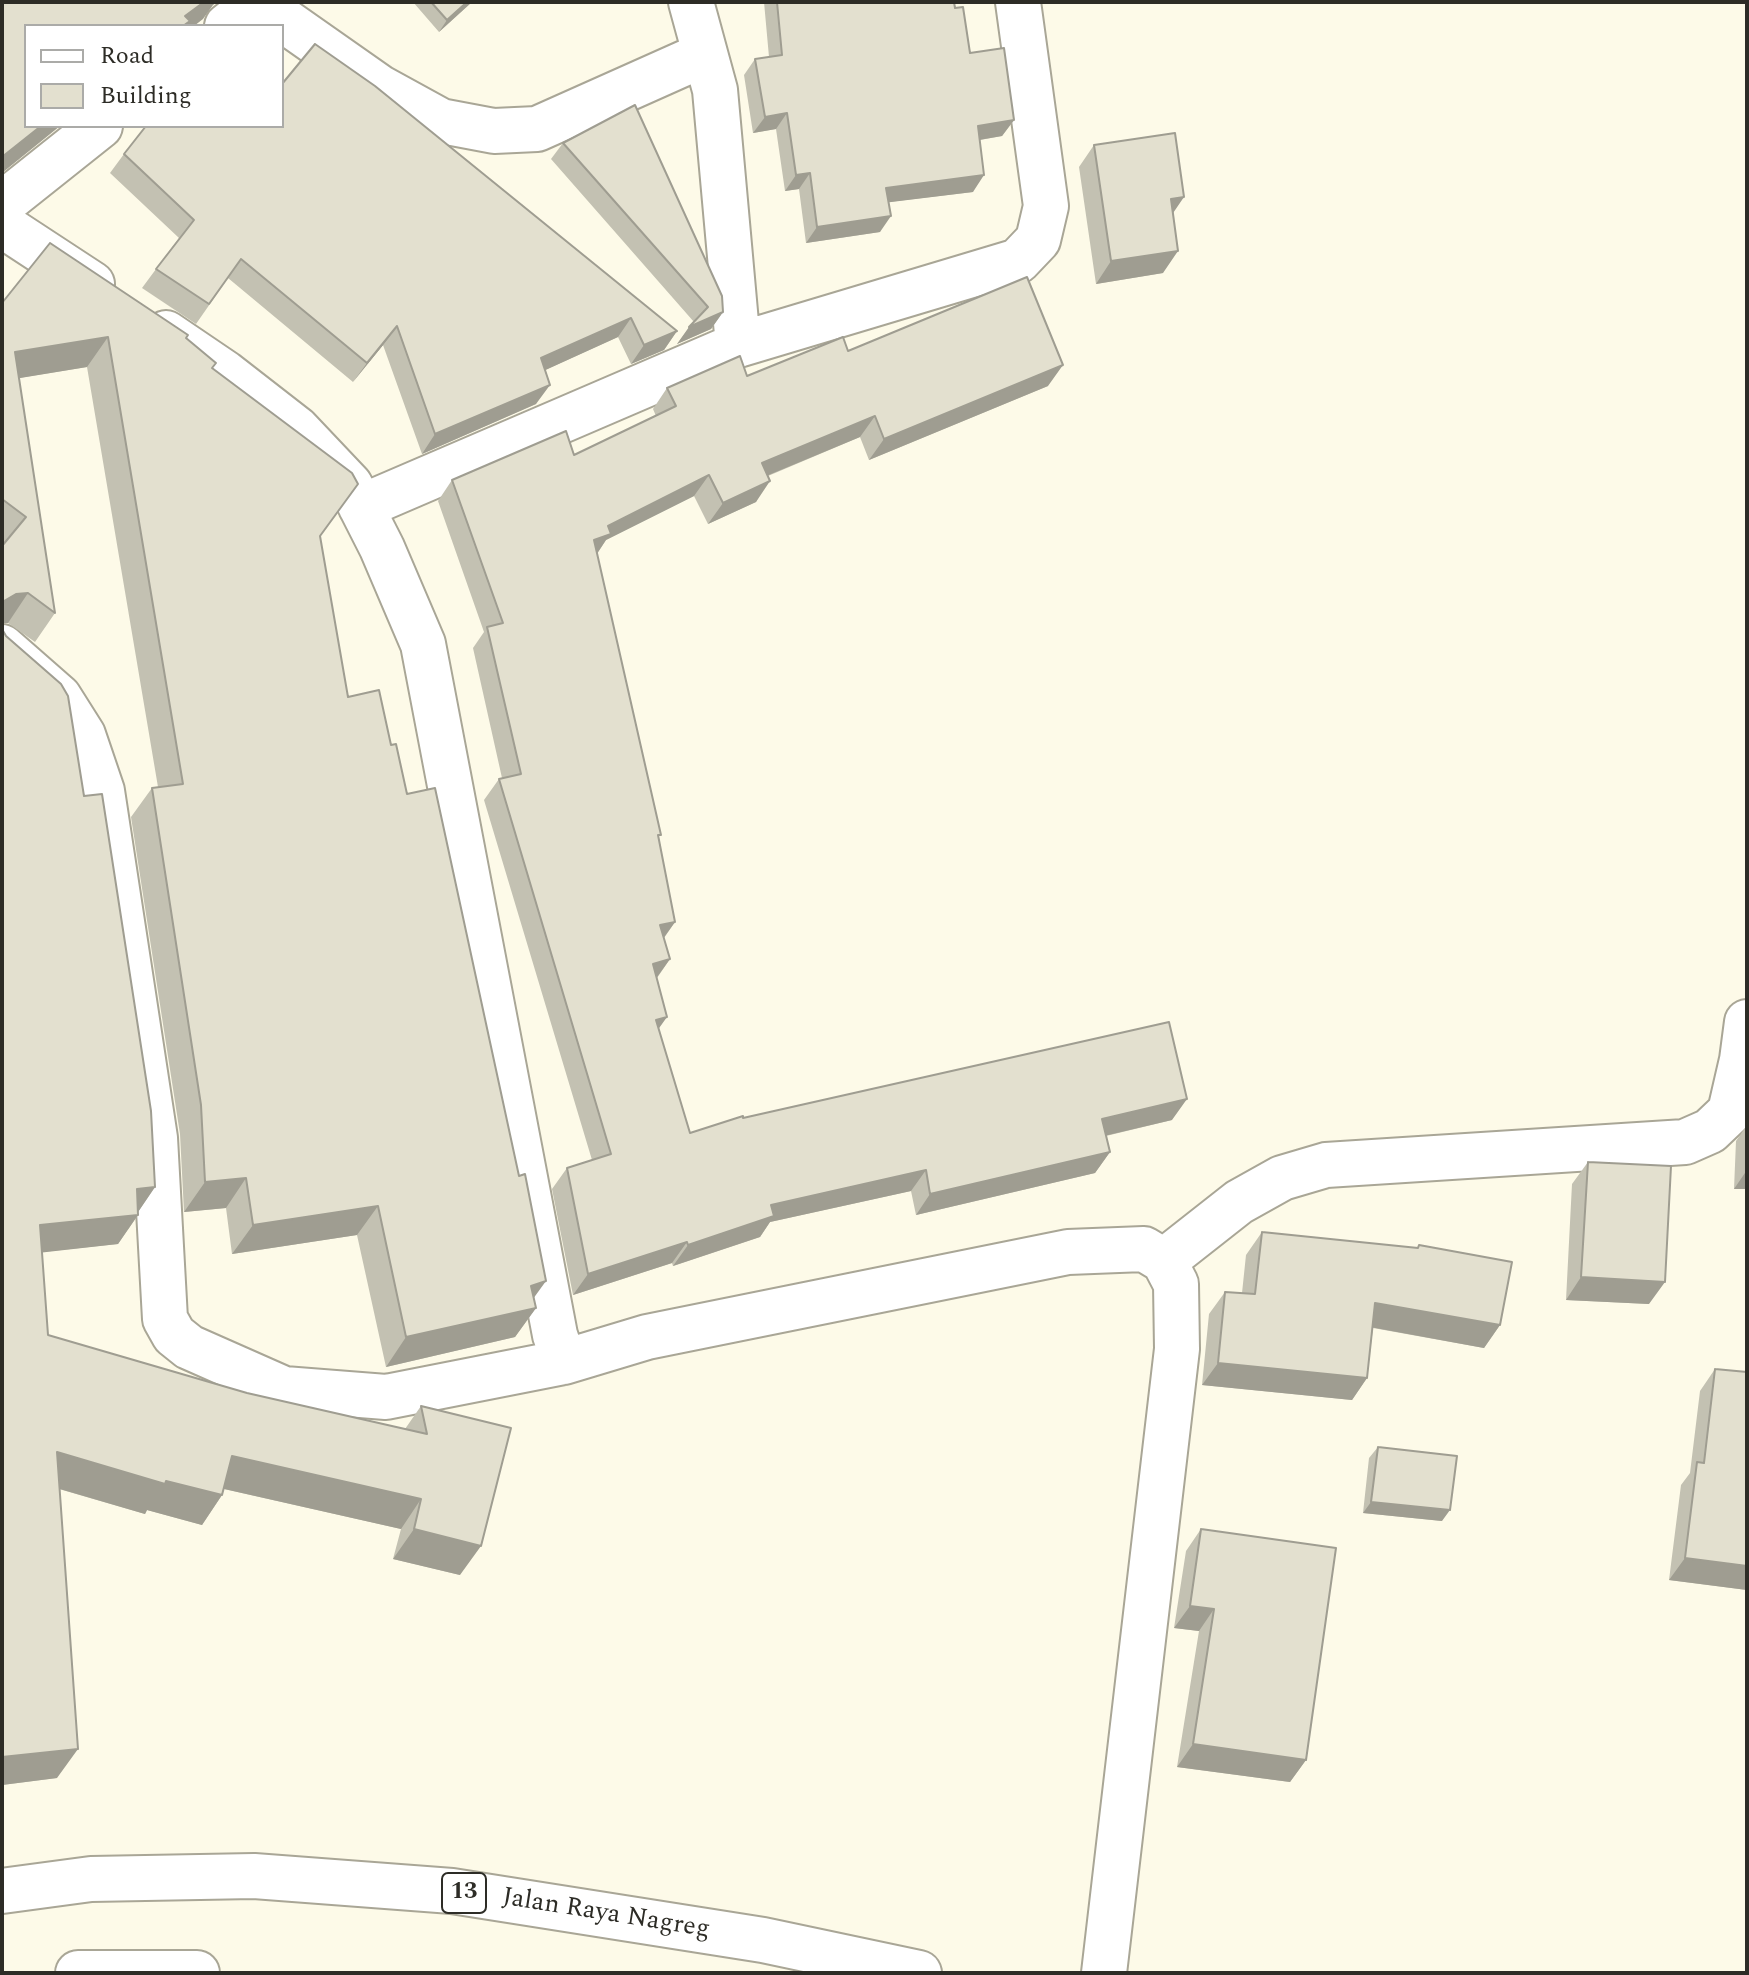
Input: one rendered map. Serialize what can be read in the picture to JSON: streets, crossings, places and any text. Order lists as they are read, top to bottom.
{
  "streets": {
    "main road": ["13", "Jalan Raya Nagreg"]
  },
  "legend": ["Road", "Building"]
}
